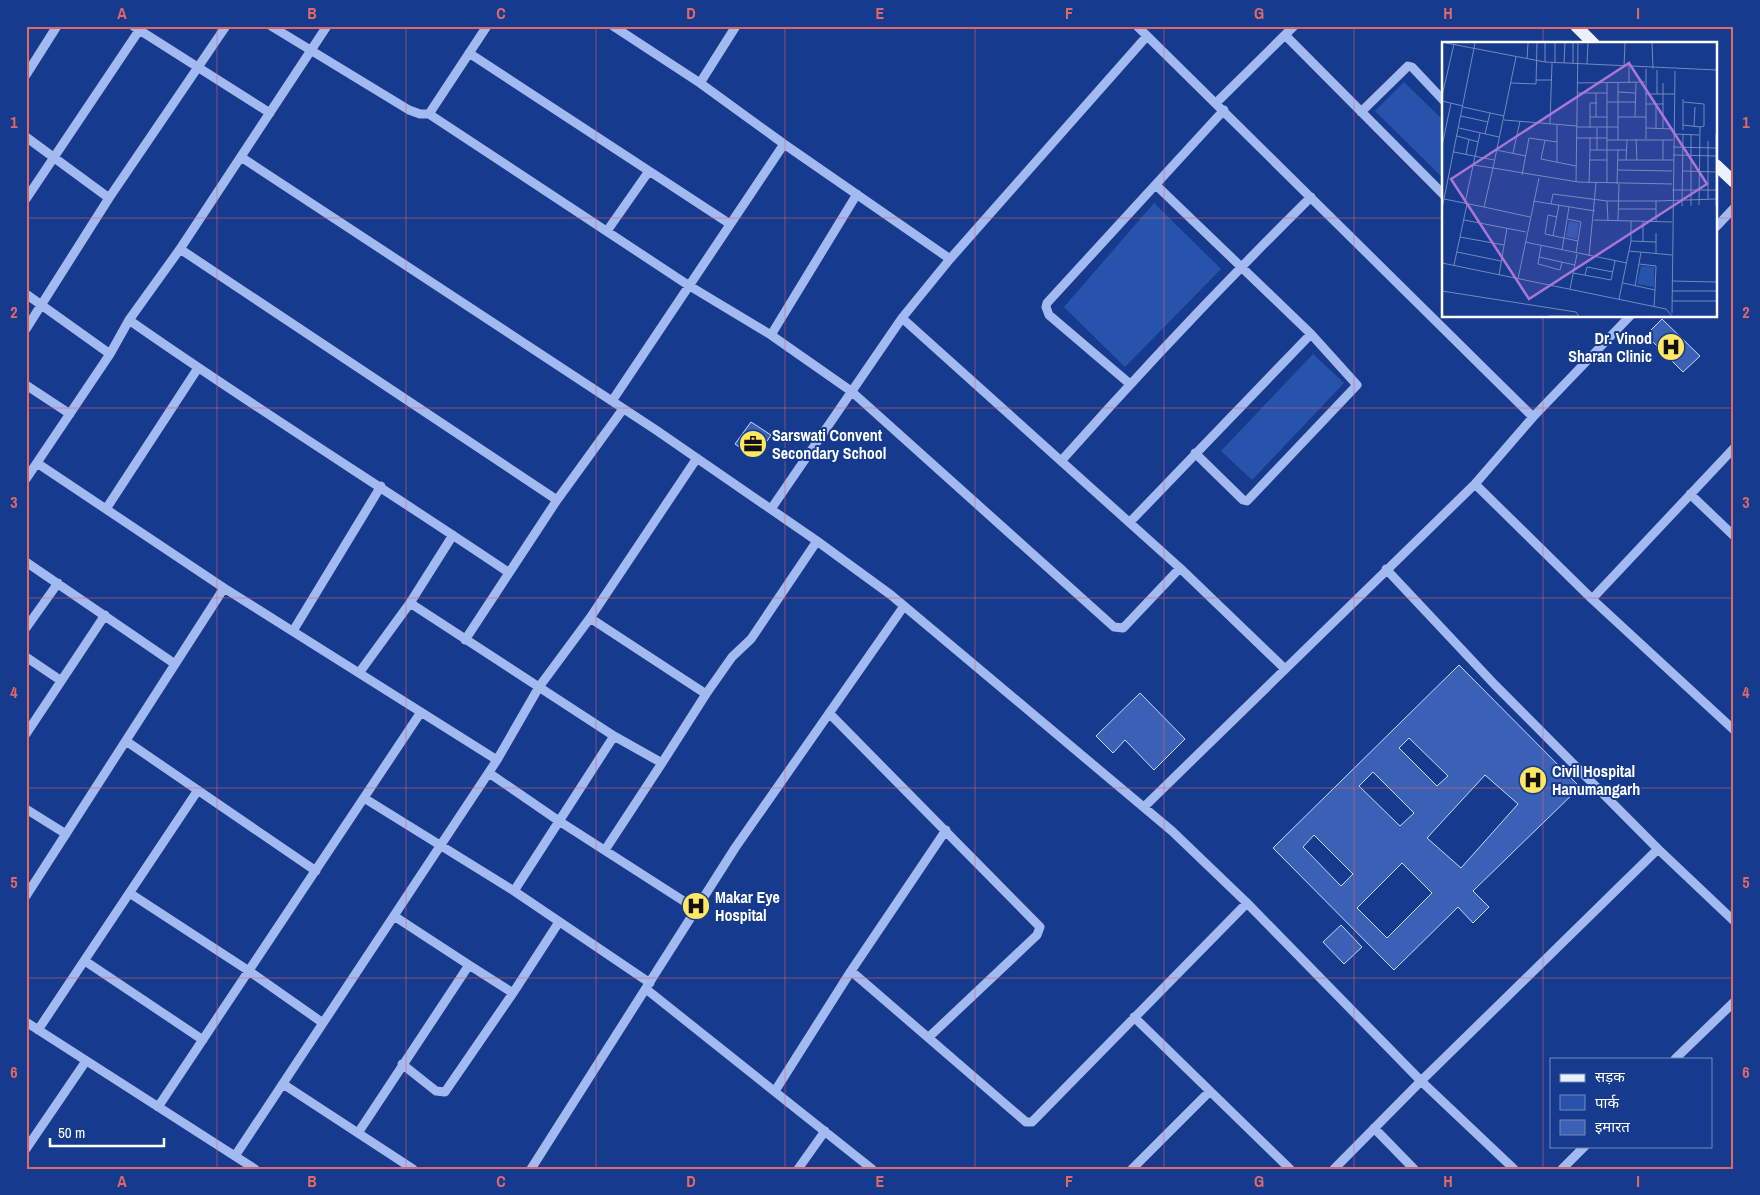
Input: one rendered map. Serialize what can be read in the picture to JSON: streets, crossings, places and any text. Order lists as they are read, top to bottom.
{
  "places": {
    "hospital": ["Dr. Vinod Sharan Clinic", "Civil Hospital Hanumangarh", "Makar Eye Hospital"],
    "office": ["Sarswati Convent Secondary School"]
  },
  "legend": ["सड़क", "पार्क", "इमारत"],
  "scale_bar": "50 m",
  "grid": {
    "columns": [
      "A",
      "B",
      "C",
      "D",
      "E",
      "F",
      "G",
      "H",
      "I"
    ],
    "rows": [
      "1",
      "2",
      "3",
      "4",
      "5",
      "6"
    ]
  }
}
